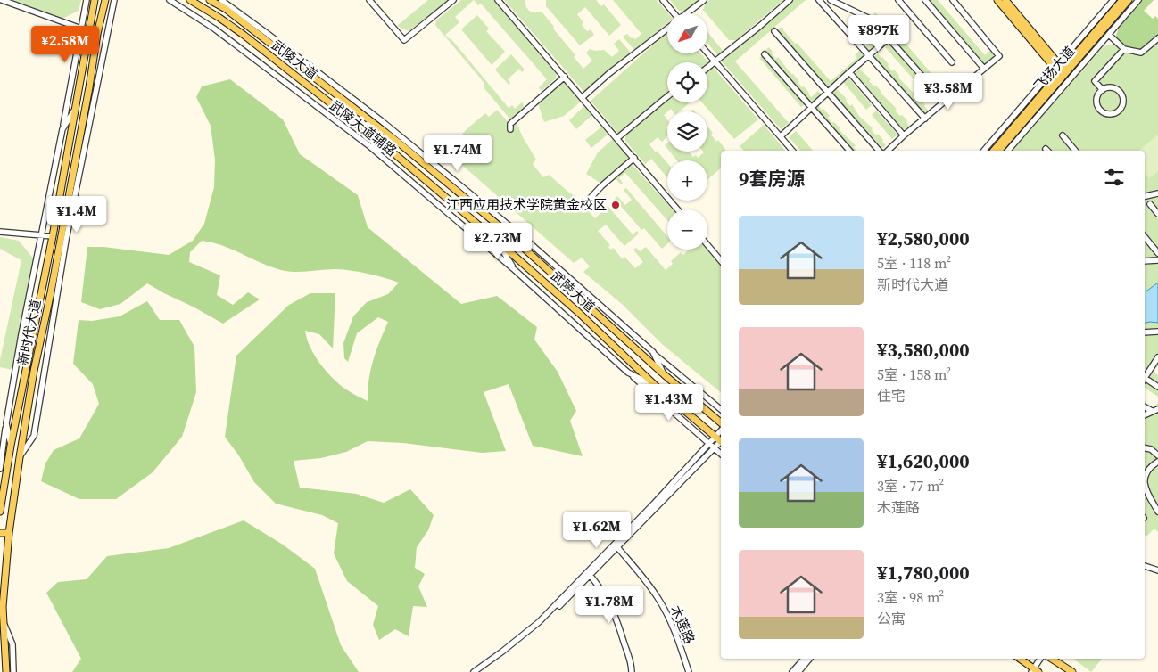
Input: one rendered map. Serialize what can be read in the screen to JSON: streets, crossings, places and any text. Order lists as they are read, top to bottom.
{
  "streets": {
    "main road": ["武陵大道", "飞扬大道", "新时代大道"],
    "street": ["武陵大道辅路", "木莲路"]
  },
  "crossings": [
    ["武陵大道", "武陵大道辅路"]
  ],
  "places": ["江西应用技术学院黄金校区"],
  "north": "bottom left",
  "page": {
    "map_buttons": ["+", "−"],
    "price": [
      "¥897K",
      "¥2.58M",
      "¥3.58M",
      "¥1.74M",
      "¥1.4M",
      "¥2.73M",
      "¥1.43M",
      "¥1.62M",
      "¥1.78M"
    ],
    "heading": "9套房源",
    "list": [
      {
        "name": "¥2,580,000",
        "note": "5室 · 118 m² · 新时代大道"
      },
      {
        "name": "¥3,580,000",
        "note": "5室 · 158 m² · 住宅"
      },
      {
        "name": "¥1,620,000",
        "note": "3室 · 77 m² · 木莲路"
      },
      {
        "name": "¥1,780,000",
        "note": "3室 · 98 m² · 公寓"
      }
    ]
  }
}
